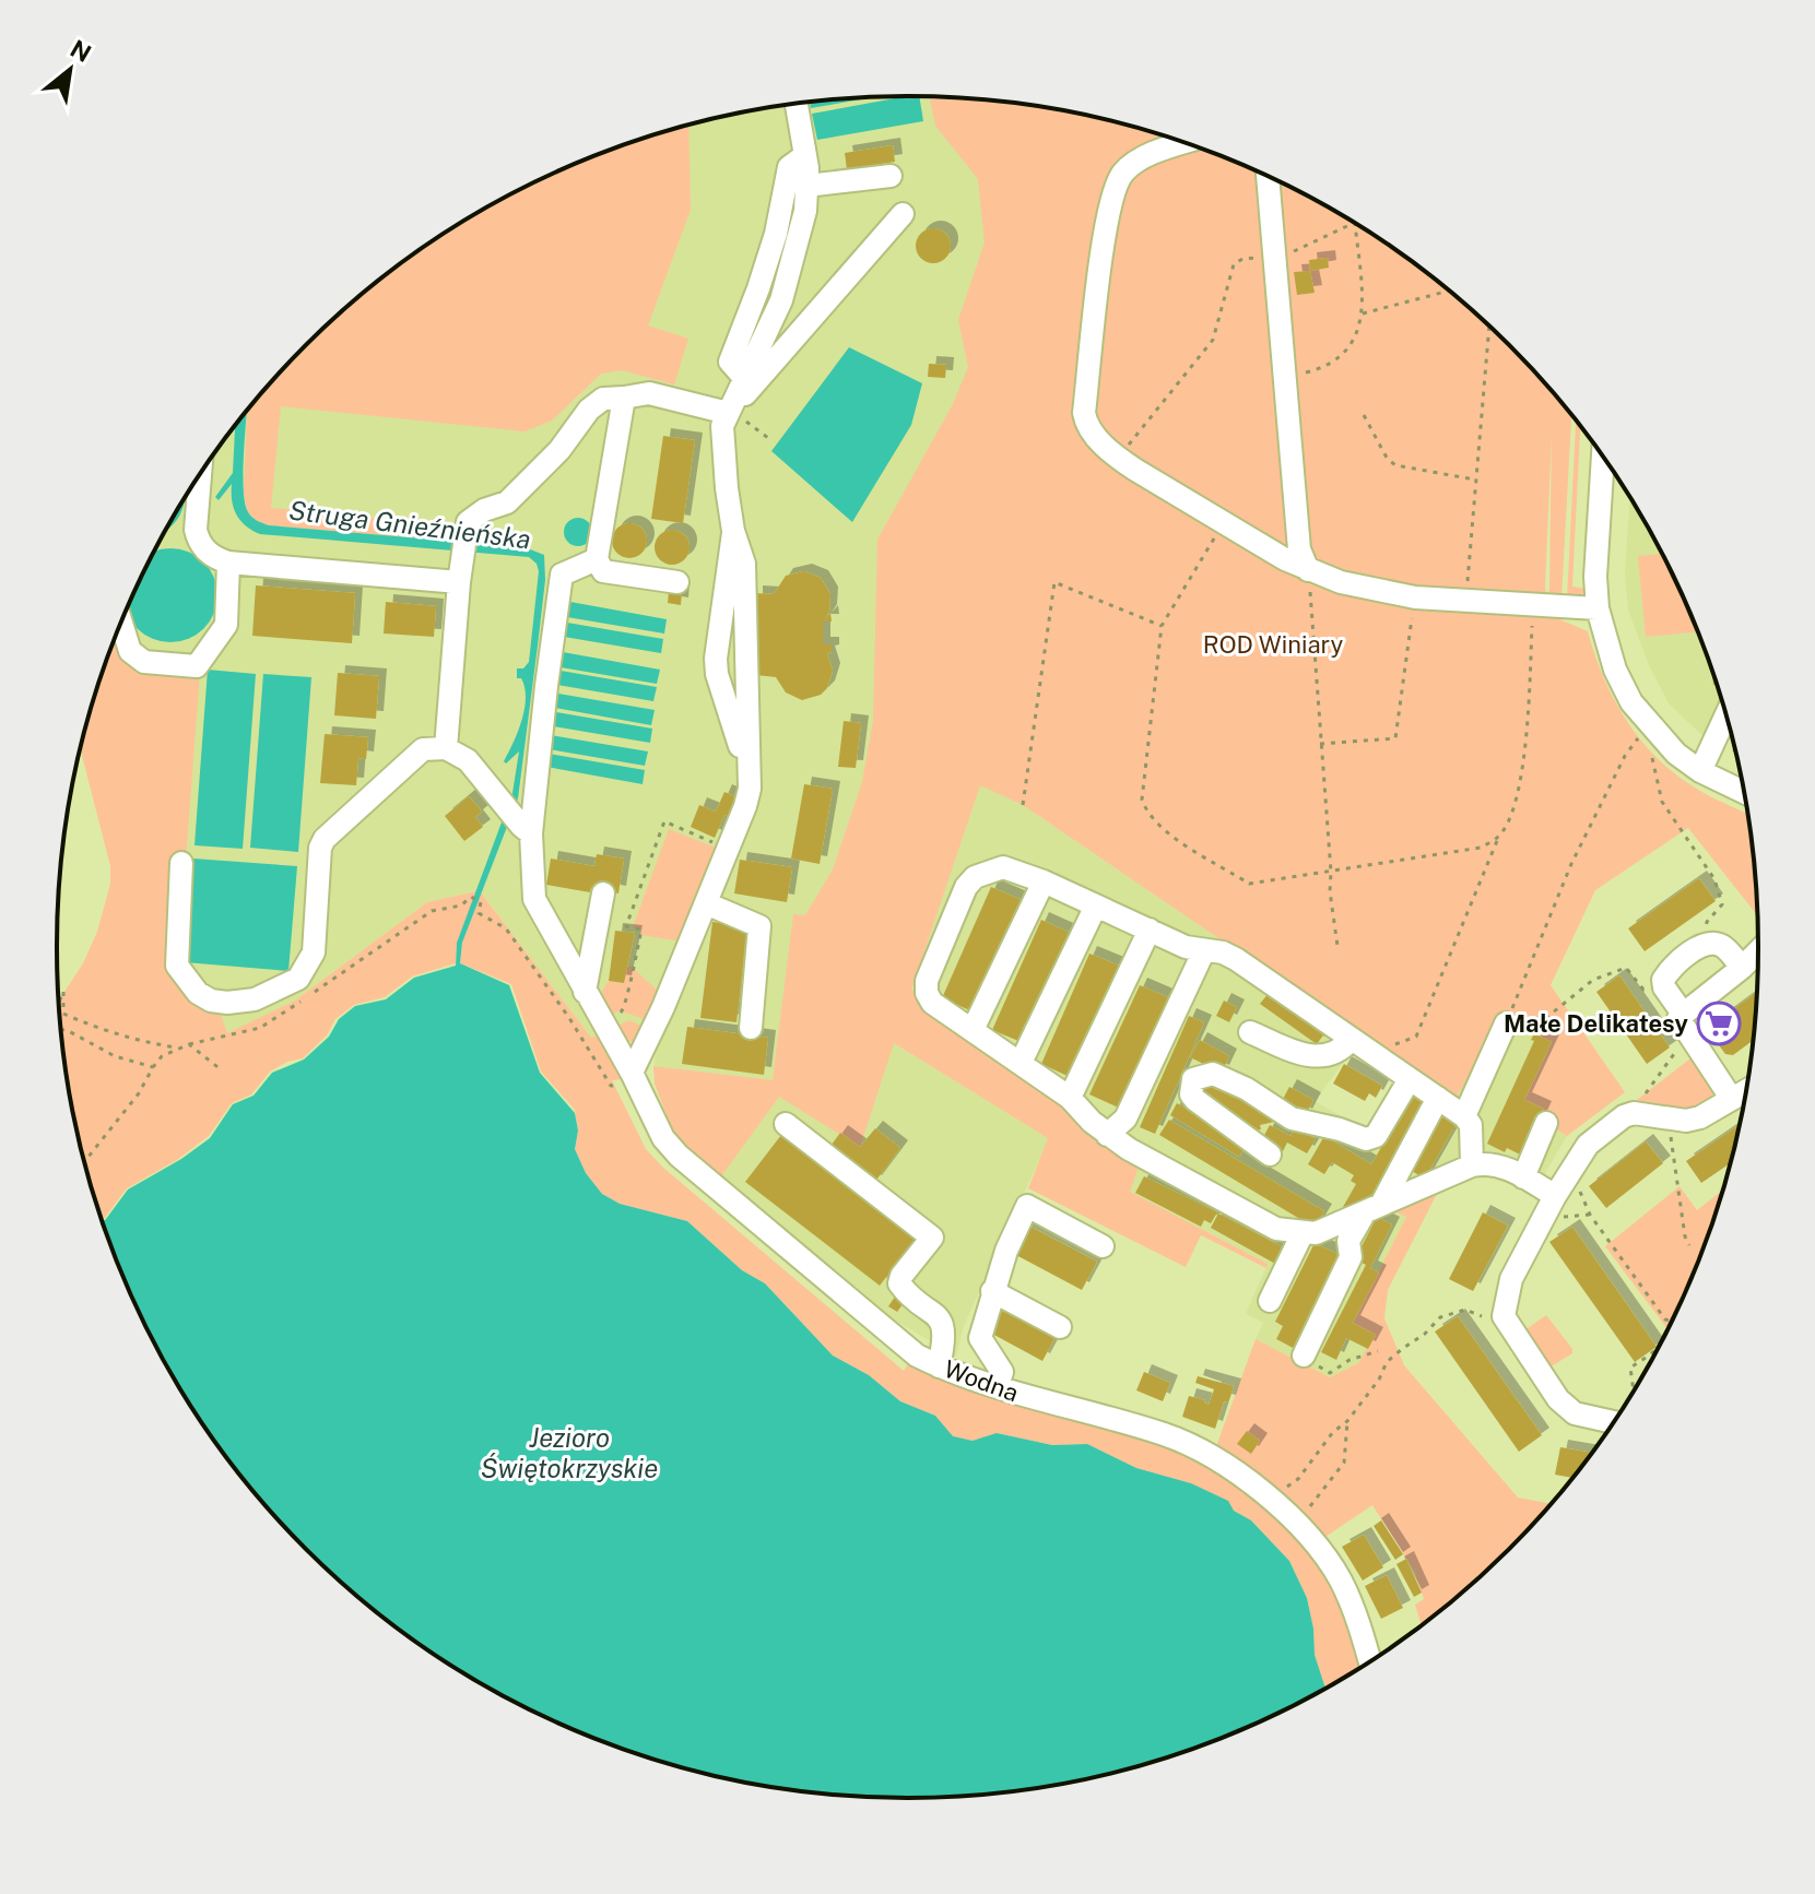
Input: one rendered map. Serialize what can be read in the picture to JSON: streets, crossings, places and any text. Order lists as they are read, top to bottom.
{
  "streets": {
    "street": ["Wodna"]
  },
  "water": ["Struga Gnieźnieńska", "Jezioro Świętokrzyskie"],
  "parks": ["ROD Winiary"],
  "places": {
    "supermarket": ["Małe Delikatesy"]
  },
  "north": "top right"
}
